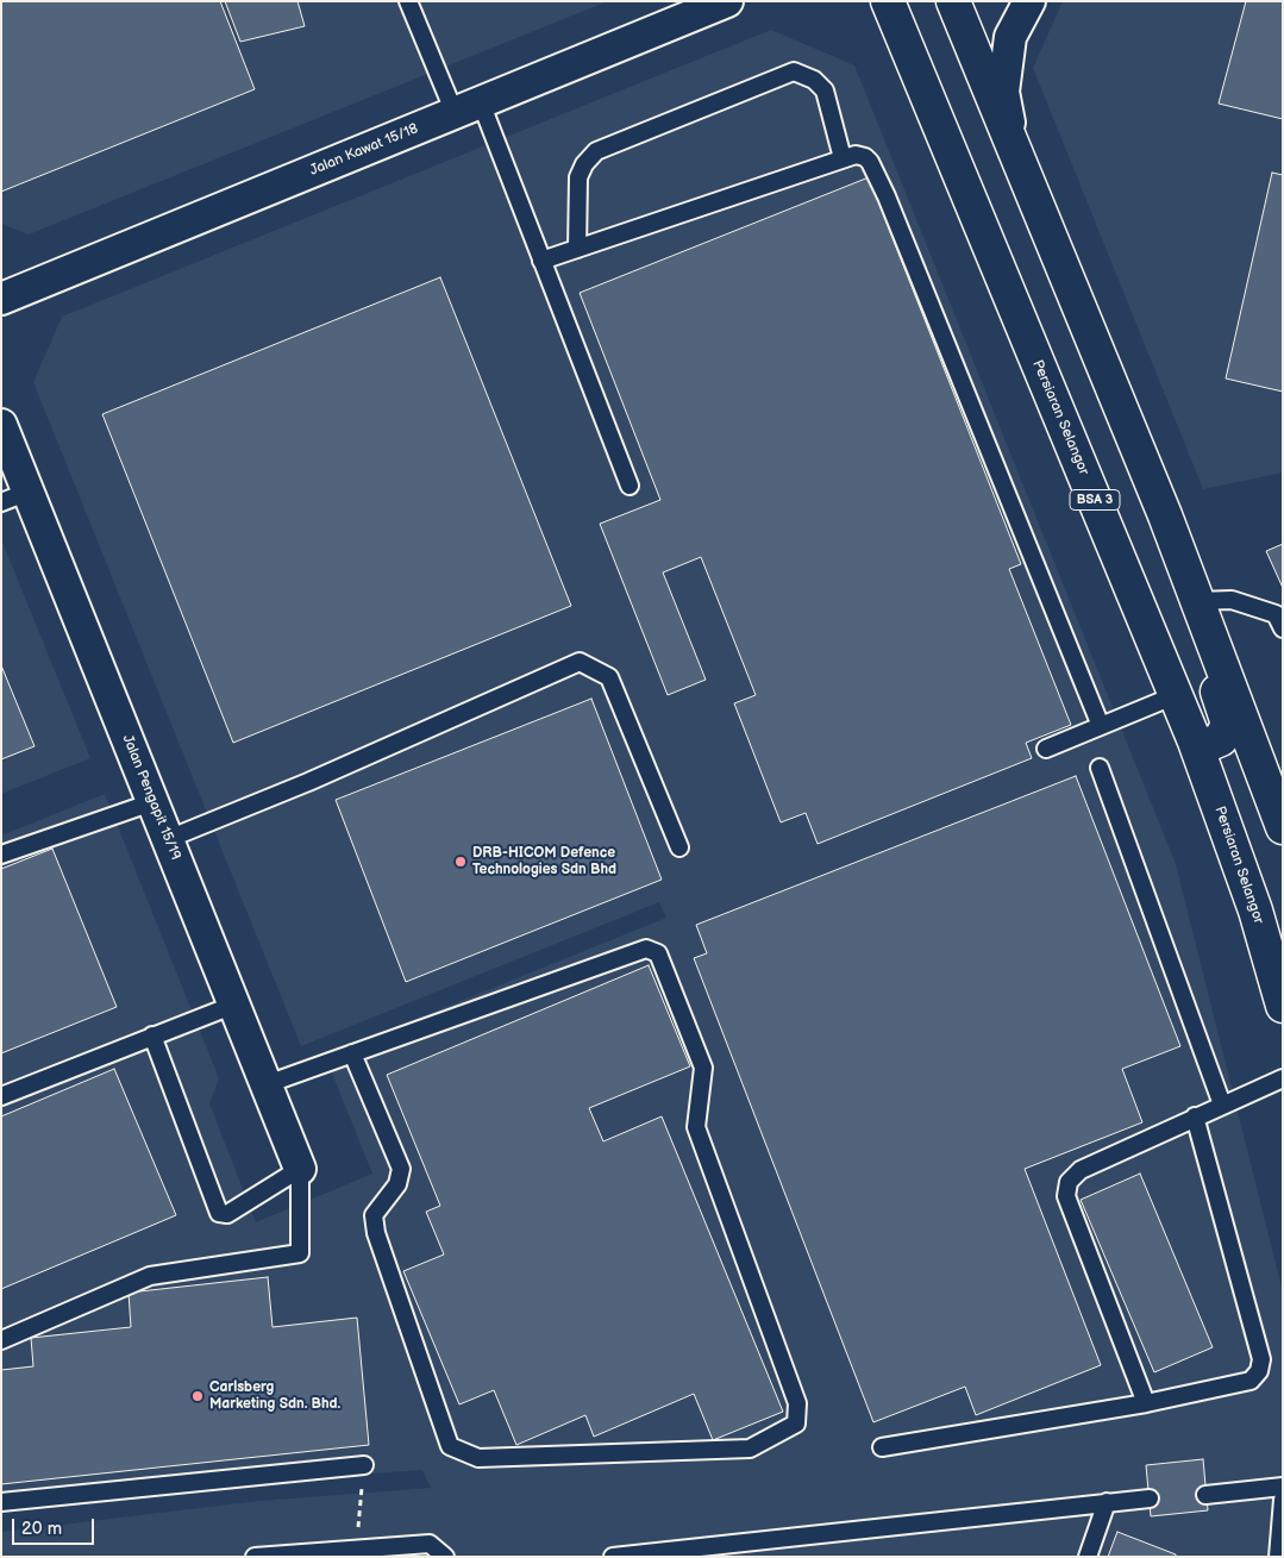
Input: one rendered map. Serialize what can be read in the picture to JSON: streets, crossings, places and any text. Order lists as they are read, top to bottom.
{
  "streets": {
    "main road": ["Persiaran Selangor", "BSA 3"],
    "street": ["Jalan Kawat 15/18", "Jalan Pengapit 15/19"]
  },
  "places": ["DRB-HICOM Defence Technologies Sdn Bhd", "Carlsberg Marketing Sdn. Bhd."],
  "scale_bar": "20 m"
}
